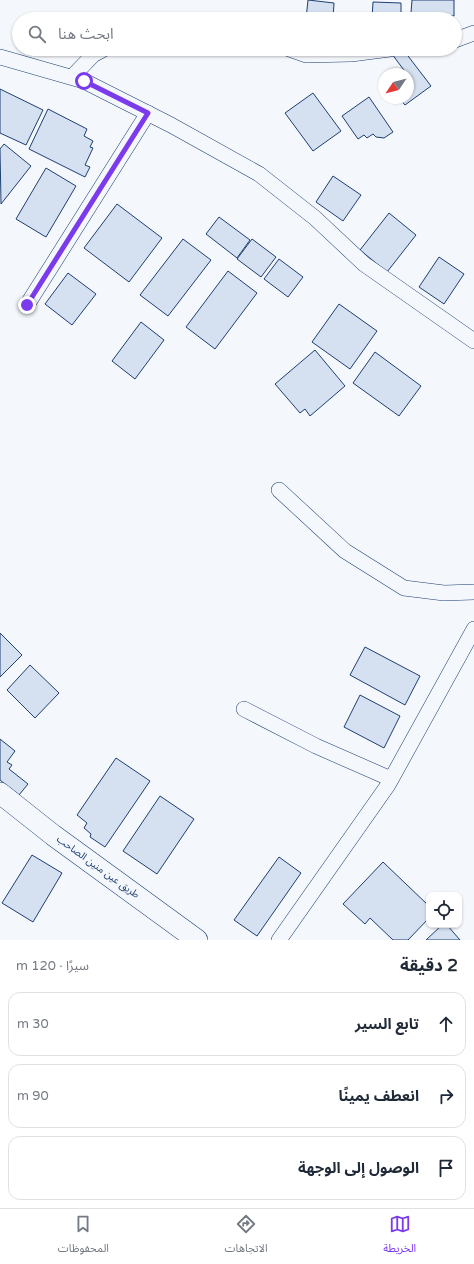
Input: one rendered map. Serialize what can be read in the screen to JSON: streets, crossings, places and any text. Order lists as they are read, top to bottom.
{
  "streets": {
    "main road": ["طريق عين منين الصاحب"]
  },
  "north": "bottom left",
  "page": {
    "search": "ابحث هنا",
    "heading": ["2 دقيقة", "سيرًا · 120 m"],
    "list": [
      ["تابع السير", "30 m"],
      ["انعطف يمينًا", "90 m"],
      "الوصول إلى الوجهة"
    ],
    "nav": ["الخريطة", "الاتجاهات", "المحفوظات"]
  }
}
